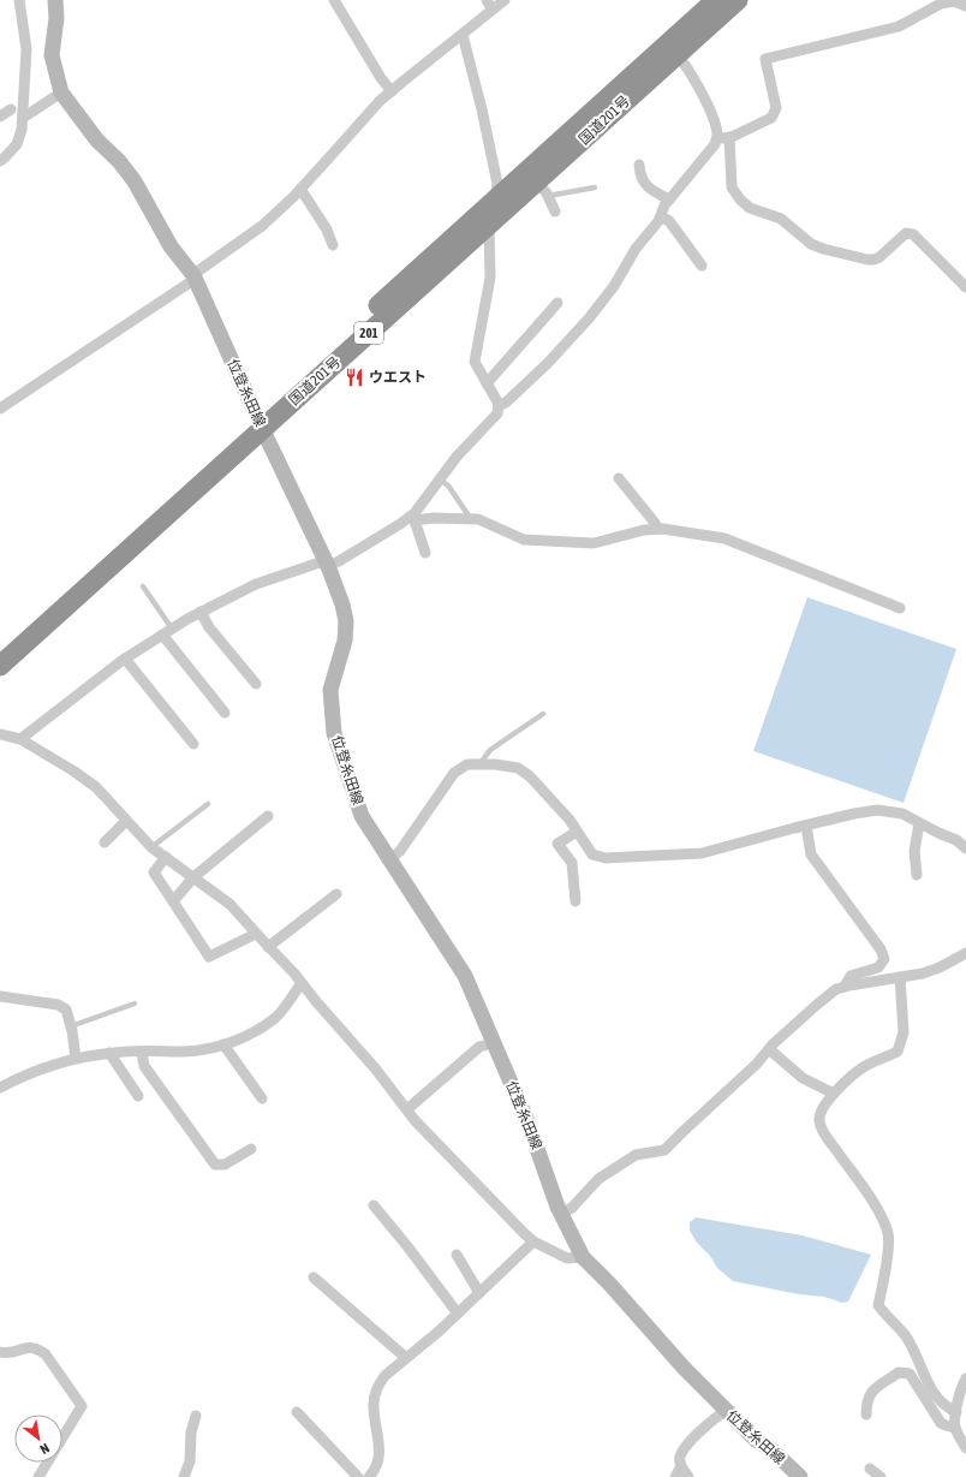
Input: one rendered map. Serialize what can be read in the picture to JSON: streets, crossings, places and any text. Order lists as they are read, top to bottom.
{
  "streets": {
    "highway": ["国道201号", "201"],
    "main road": ["位登糸田線"]
  },
  "crossings": [
    ["国道201号", "位登糸田線"]
  ],
  "places": {
    "restaurant": ["ウエスト"]
  },
  "north": "bottom right"
}
